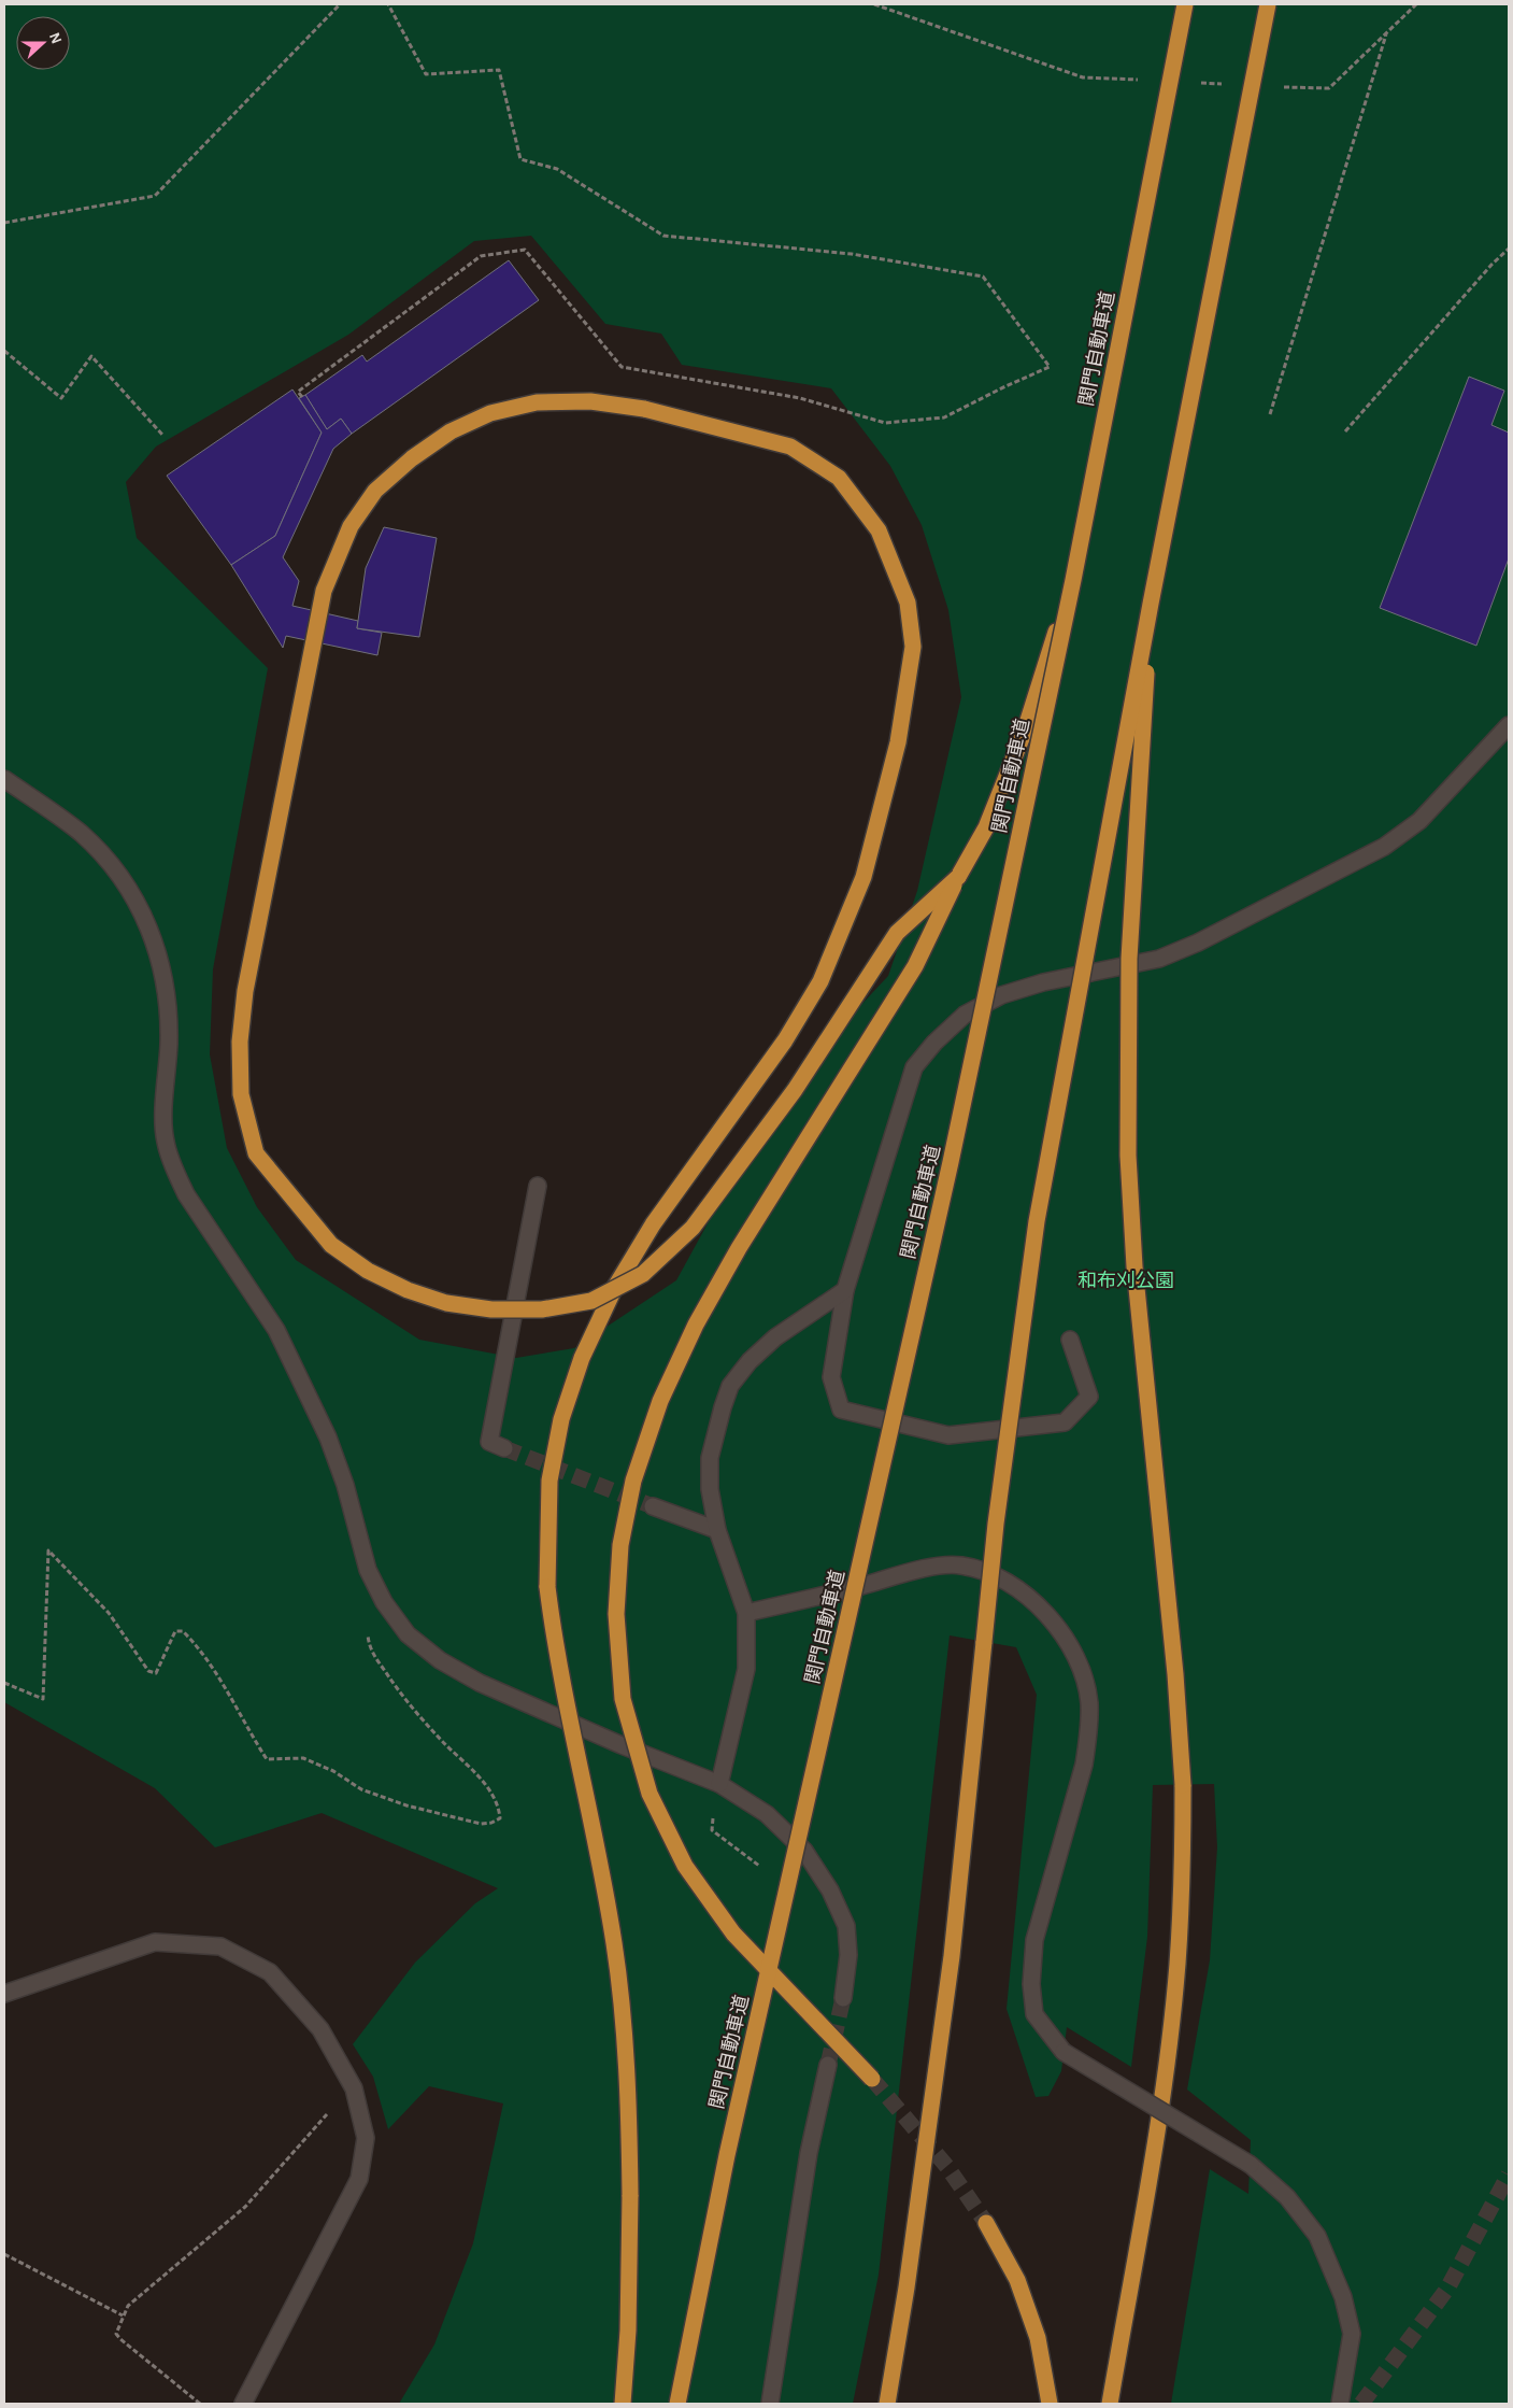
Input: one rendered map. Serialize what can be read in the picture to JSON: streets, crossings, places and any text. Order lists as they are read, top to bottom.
{
  "streets": {
    "highway": ["関門自動車道"]
  },
  "parks": ["和布刈公園"],
  "north": "right"
}
